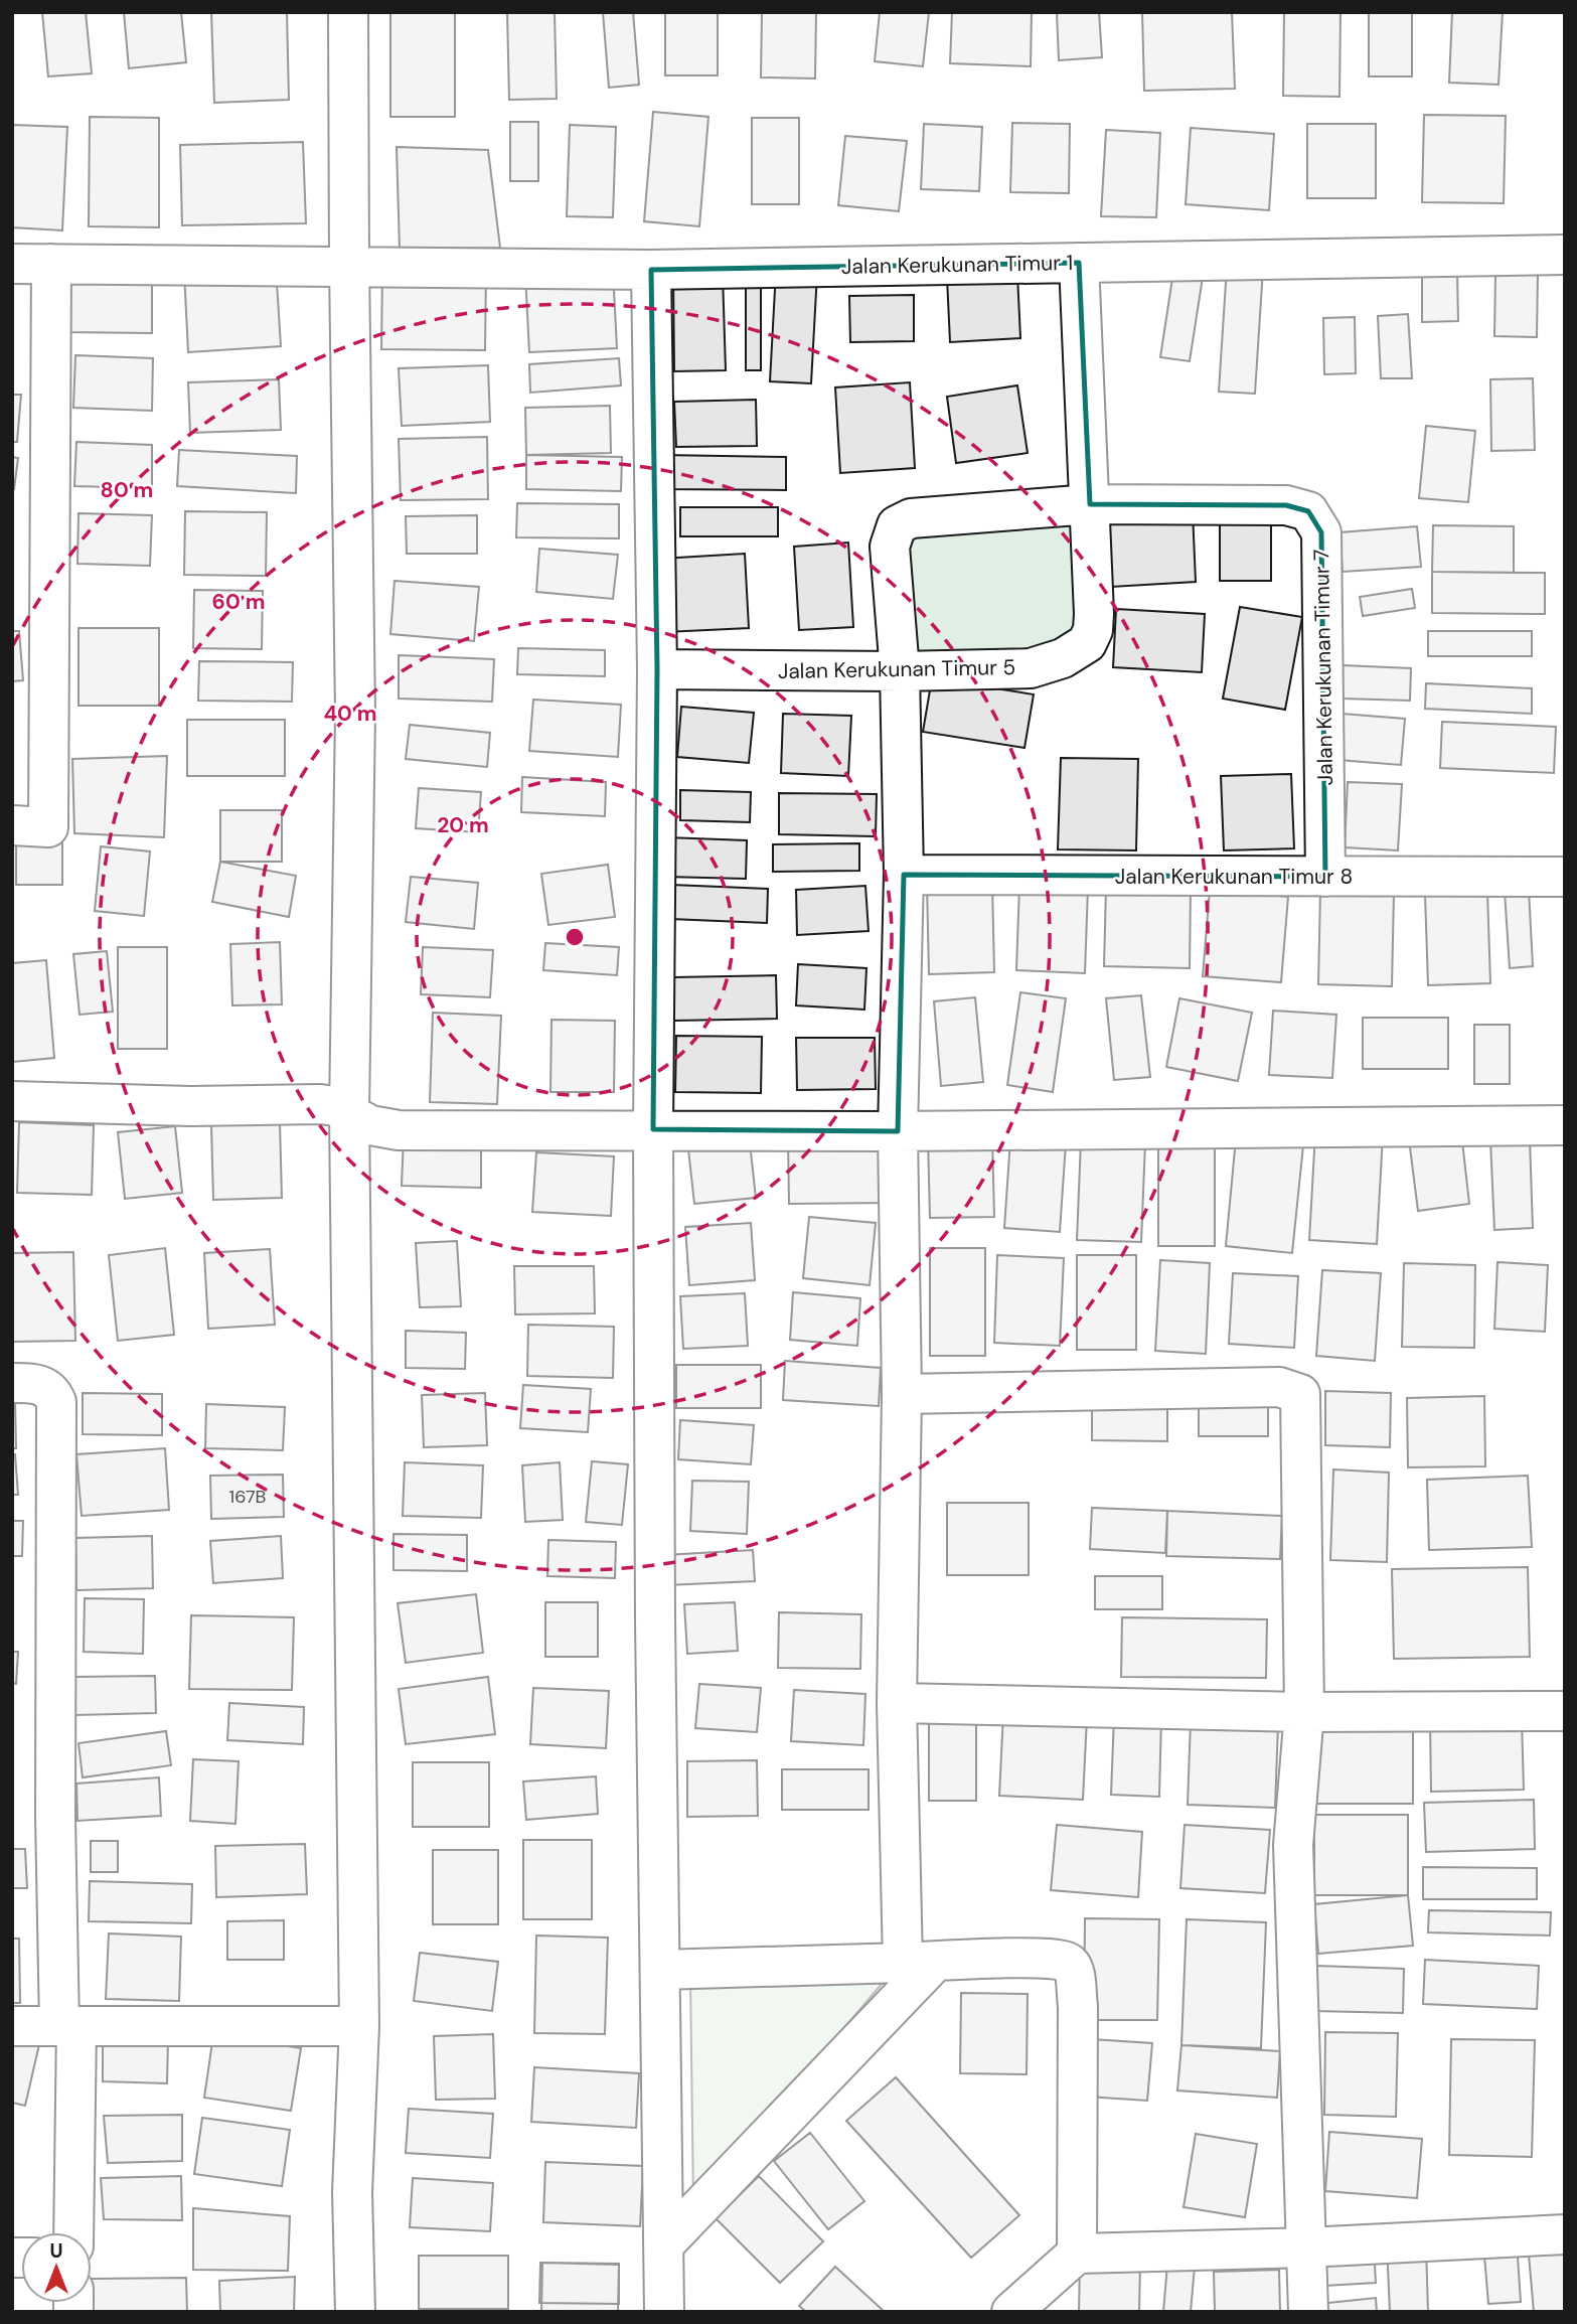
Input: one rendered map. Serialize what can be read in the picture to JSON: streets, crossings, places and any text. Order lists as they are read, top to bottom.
{
  "streets": {
    "street": [
      "Jalan Kerukunan Timur 1",
      "Jalan Kerukunan Timur 7",
      "Jalan Kerukunan Timur 5",
      "Jalan Kerukunan Timur 8"
    ]
  },
  "crossings": [
    ["Jalan Kerukunan Timur 1", "Jalan Kerukunan Timur 5"],
    ["Jalan Kerukunan Timur 7", "Jalan Kerukunan Timur 5"],
    ["Jalan Kerukunan Timur 7", "Jalan Kerukunan Timur 8"]
  ],
  "house_numbers": ["167B"],
  "north": "top",
  "rings": [
    "80 m",
    "60 m",
    "40 m",
    "20 m"
  ]
}
